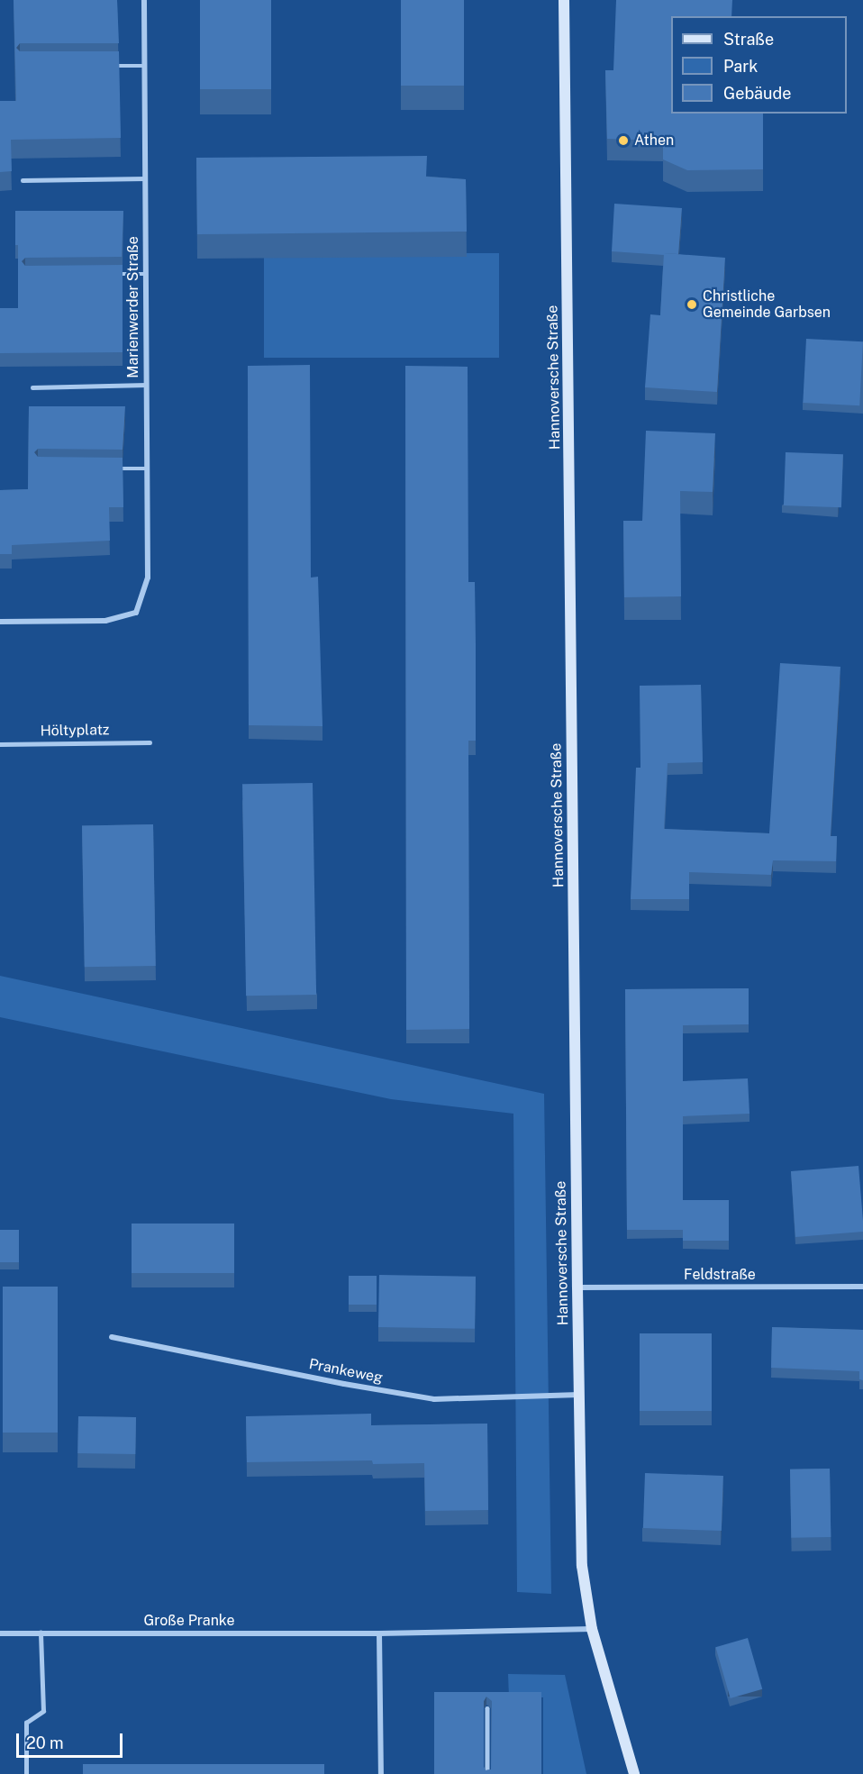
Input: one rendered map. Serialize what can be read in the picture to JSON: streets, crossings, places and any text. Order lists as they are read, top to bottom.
{
  "streets": {
    "street": [
      "Marienwerder Straße",
      "Hannoversche Straße",
      "Feldstraße",
      "Prankeweg",
      "Große Pranke"
    ],
    "lane": ["Höltyplatz"]
  },
  "crossings": [
    ["Hannoversche Straße", "Feldstraße"],
    ["Hannoversche Straße", "Prankeweg"],
    ["Hannoversche Straße", "Große Pranke"]
  ],
  "places": ["Athen", "Christliche Gemeinde Garbsen"],
  "legend": ["Straße", "Park", "Gebäude"],
  "scale_bar": "20 m"
}
